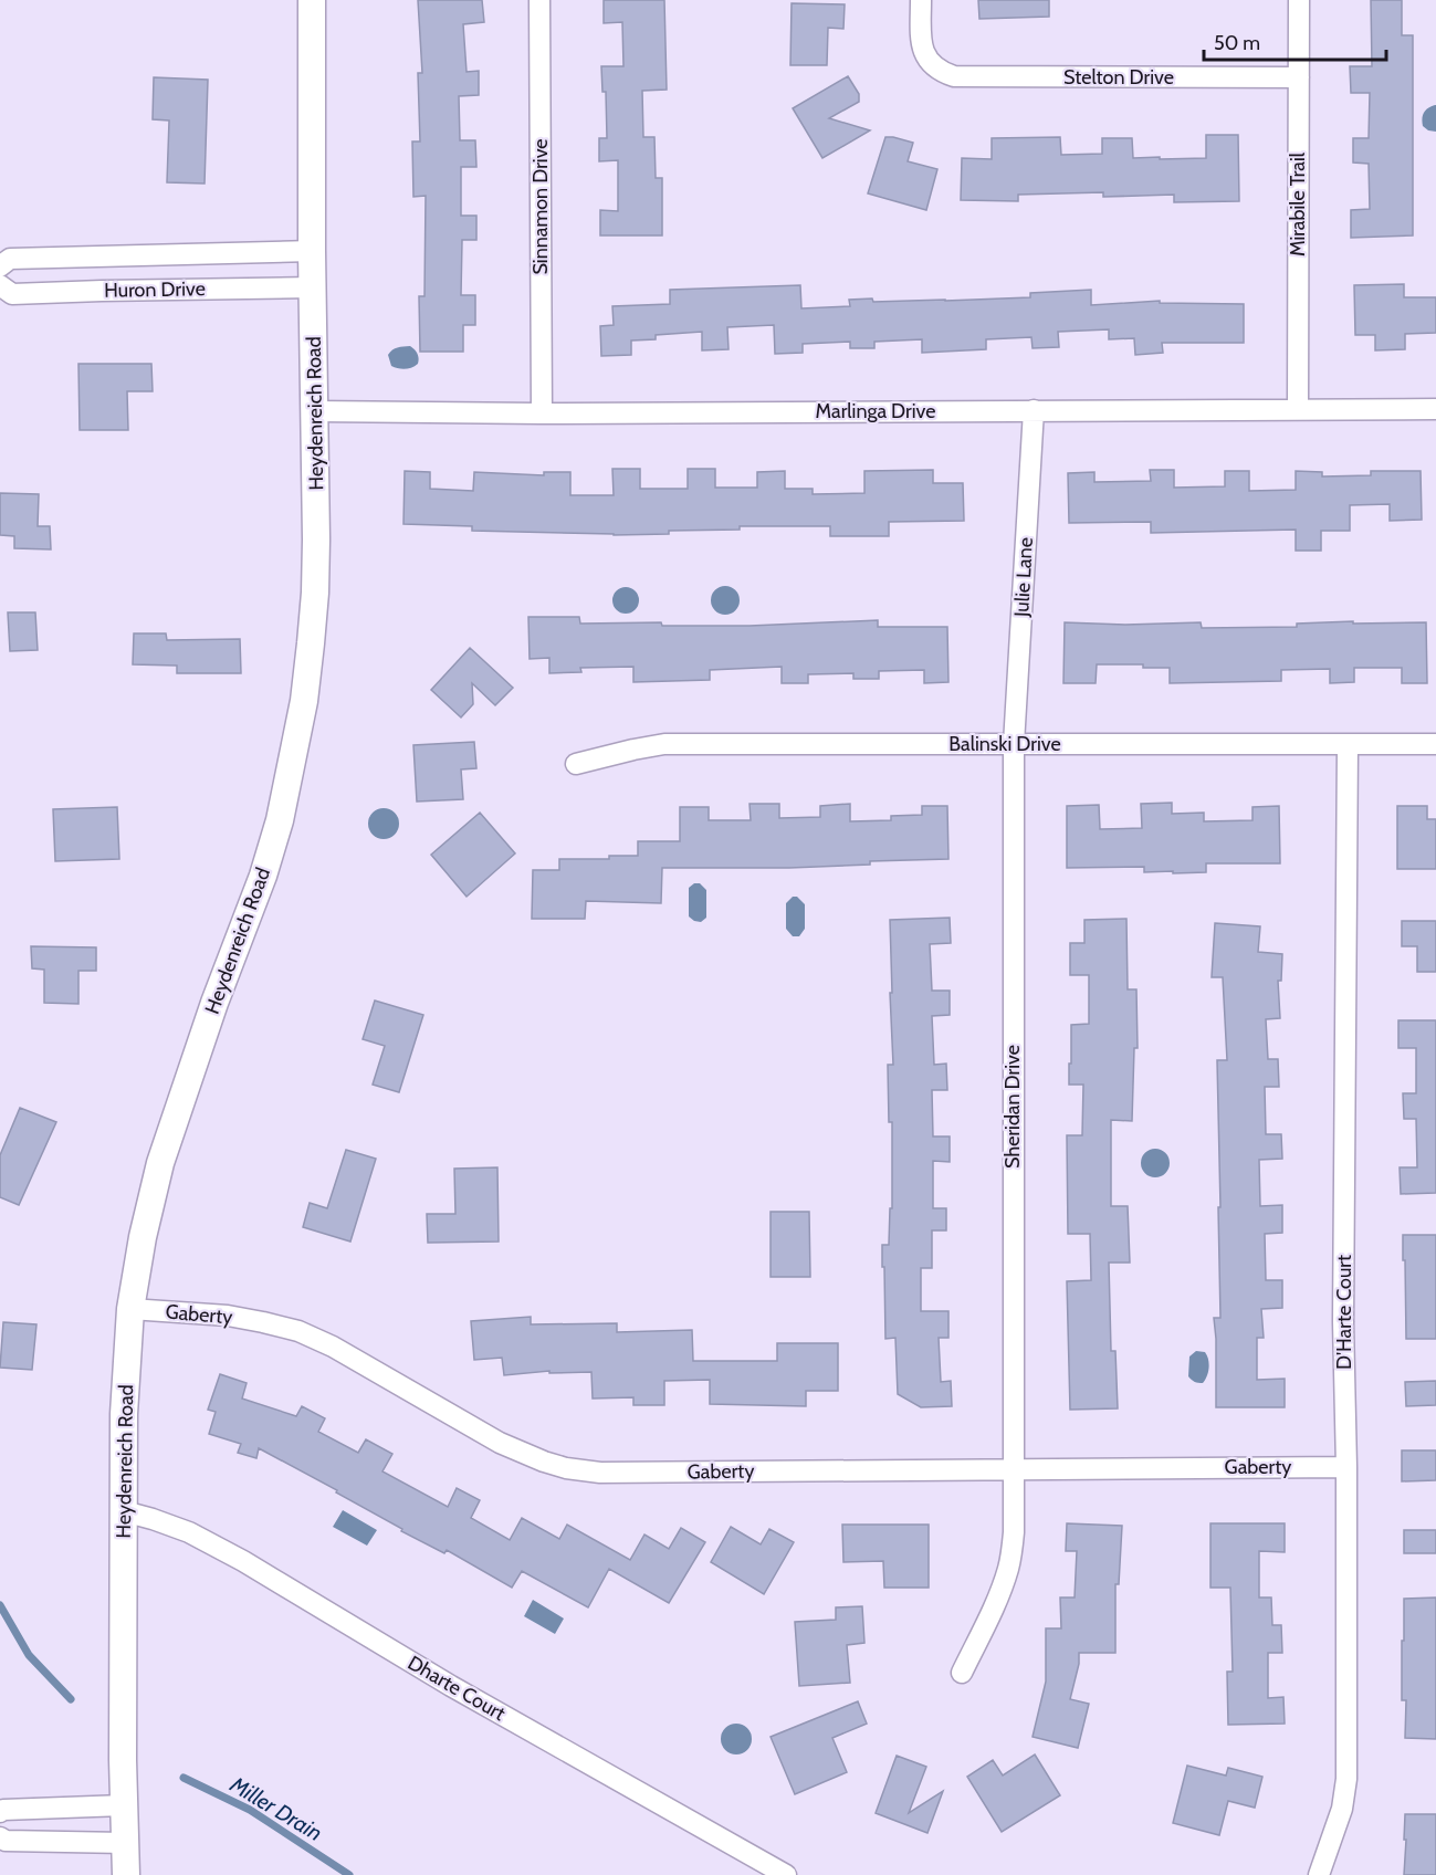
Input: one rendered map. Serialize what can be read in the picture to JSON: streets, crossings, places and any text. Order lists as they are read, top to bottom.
{
  "streets": {
    "street": [
      "Stelton Drive",
      "Mirabile Trail",
      "Sinnamon Drive",
      "Huron Drive",
      "Marlinga Drive",
      "Heydenreich Road",
      "Julie Lane",
      "Balinski Drive",
      "Sheridan Drive",
      "D'Harte Court",
      "Gaberty",
      "Dharte Court"
    ]
  },
  "crossings": [
    ["Stelton Drive", "Mirabile Trail"],
    ["Mirabile Trail", "Marlinga Drive"],
    ["Sinnamon Drive", "Marlinga Drive"],
    ["Huron Drive", "Heydenreich Road"],
    ["Marlinga Drive", "Heydenreich Road"],
    ["Marlinga Drive", "Julie Lane"],
    ["Heydenreich Road", "Gaberty"],
    ["Heydenreich Road", "Dharte Court"],
    ["Julie Lane", "Balinski Drive"],
    ["Julie Lane", "Sheridan Drive"],
    ["Balinski Drive", "Sheridan Drive"],
    ["Balinski Drive", "D'Harte Court"],
    ["Sheridan Drive", "Gaberty"],
    ["D'Harte Court", "Gaberty"]
  ],
  "water": ["Miller Drain"],
  "scale_bar": "50 m"
}
